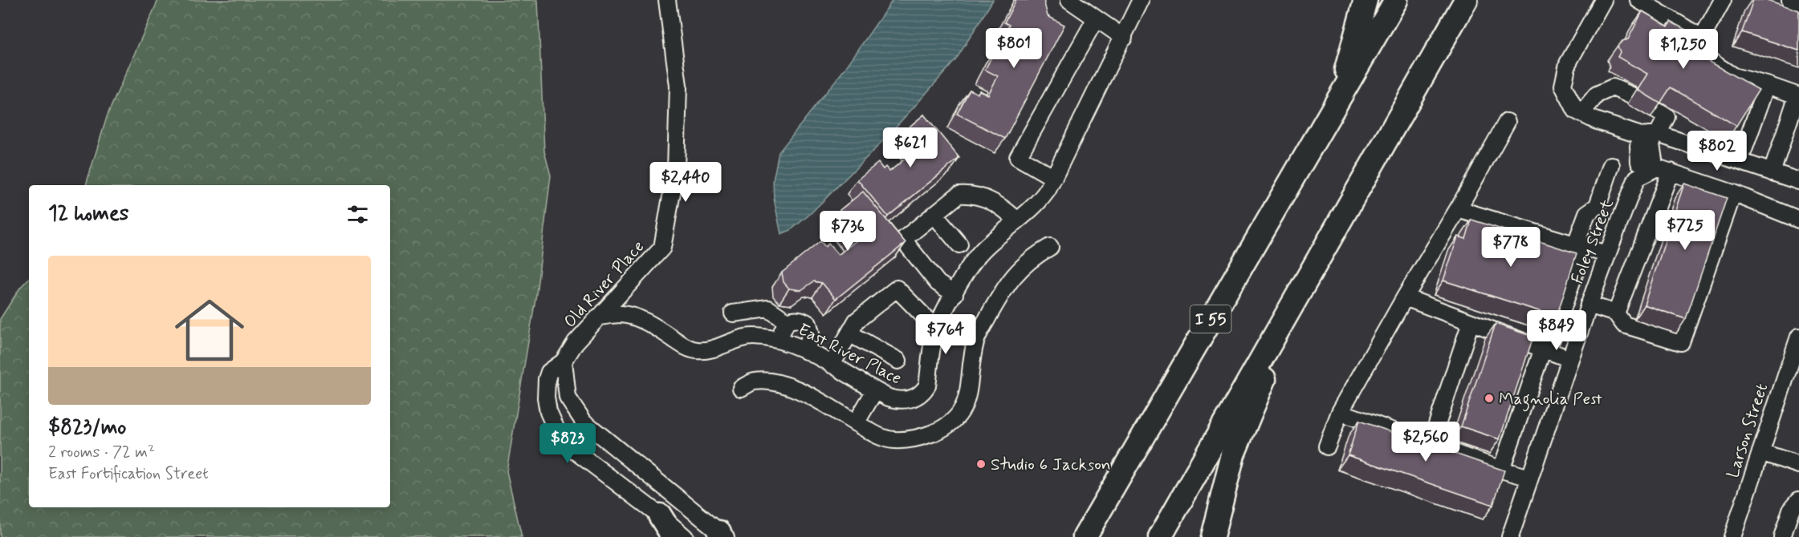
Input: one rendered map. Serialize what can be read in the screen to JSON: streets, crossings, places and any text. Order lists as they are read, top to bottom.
{
  "streets": {
    "highway": ["I 55"],
    "street": [
      "Foley Street",
      "Old River Place",
      "East River Place",
      "Larson Street"
    ]
  },
  "crossings": [
    ["Old River Place", "East River Place"]
  ],
  "places": ["Magnolia Pest", "Studio 6 Jackson"],
  "page": {
    "price": [
      "$801",
      "$1,250",
      "$621",
      "$802",
      "$2,440",
      "$725",
      "$736",
      "$778",
      "$849",
      "$764",
      "$2,560",
      "$823"
    ],
    "heading": "12 homes",
    "list": [
      {
        "name": "$823/mo",
        "note": "2 rooms · 72 m² · East Fortification Street"
      }
    ]
  }
}
